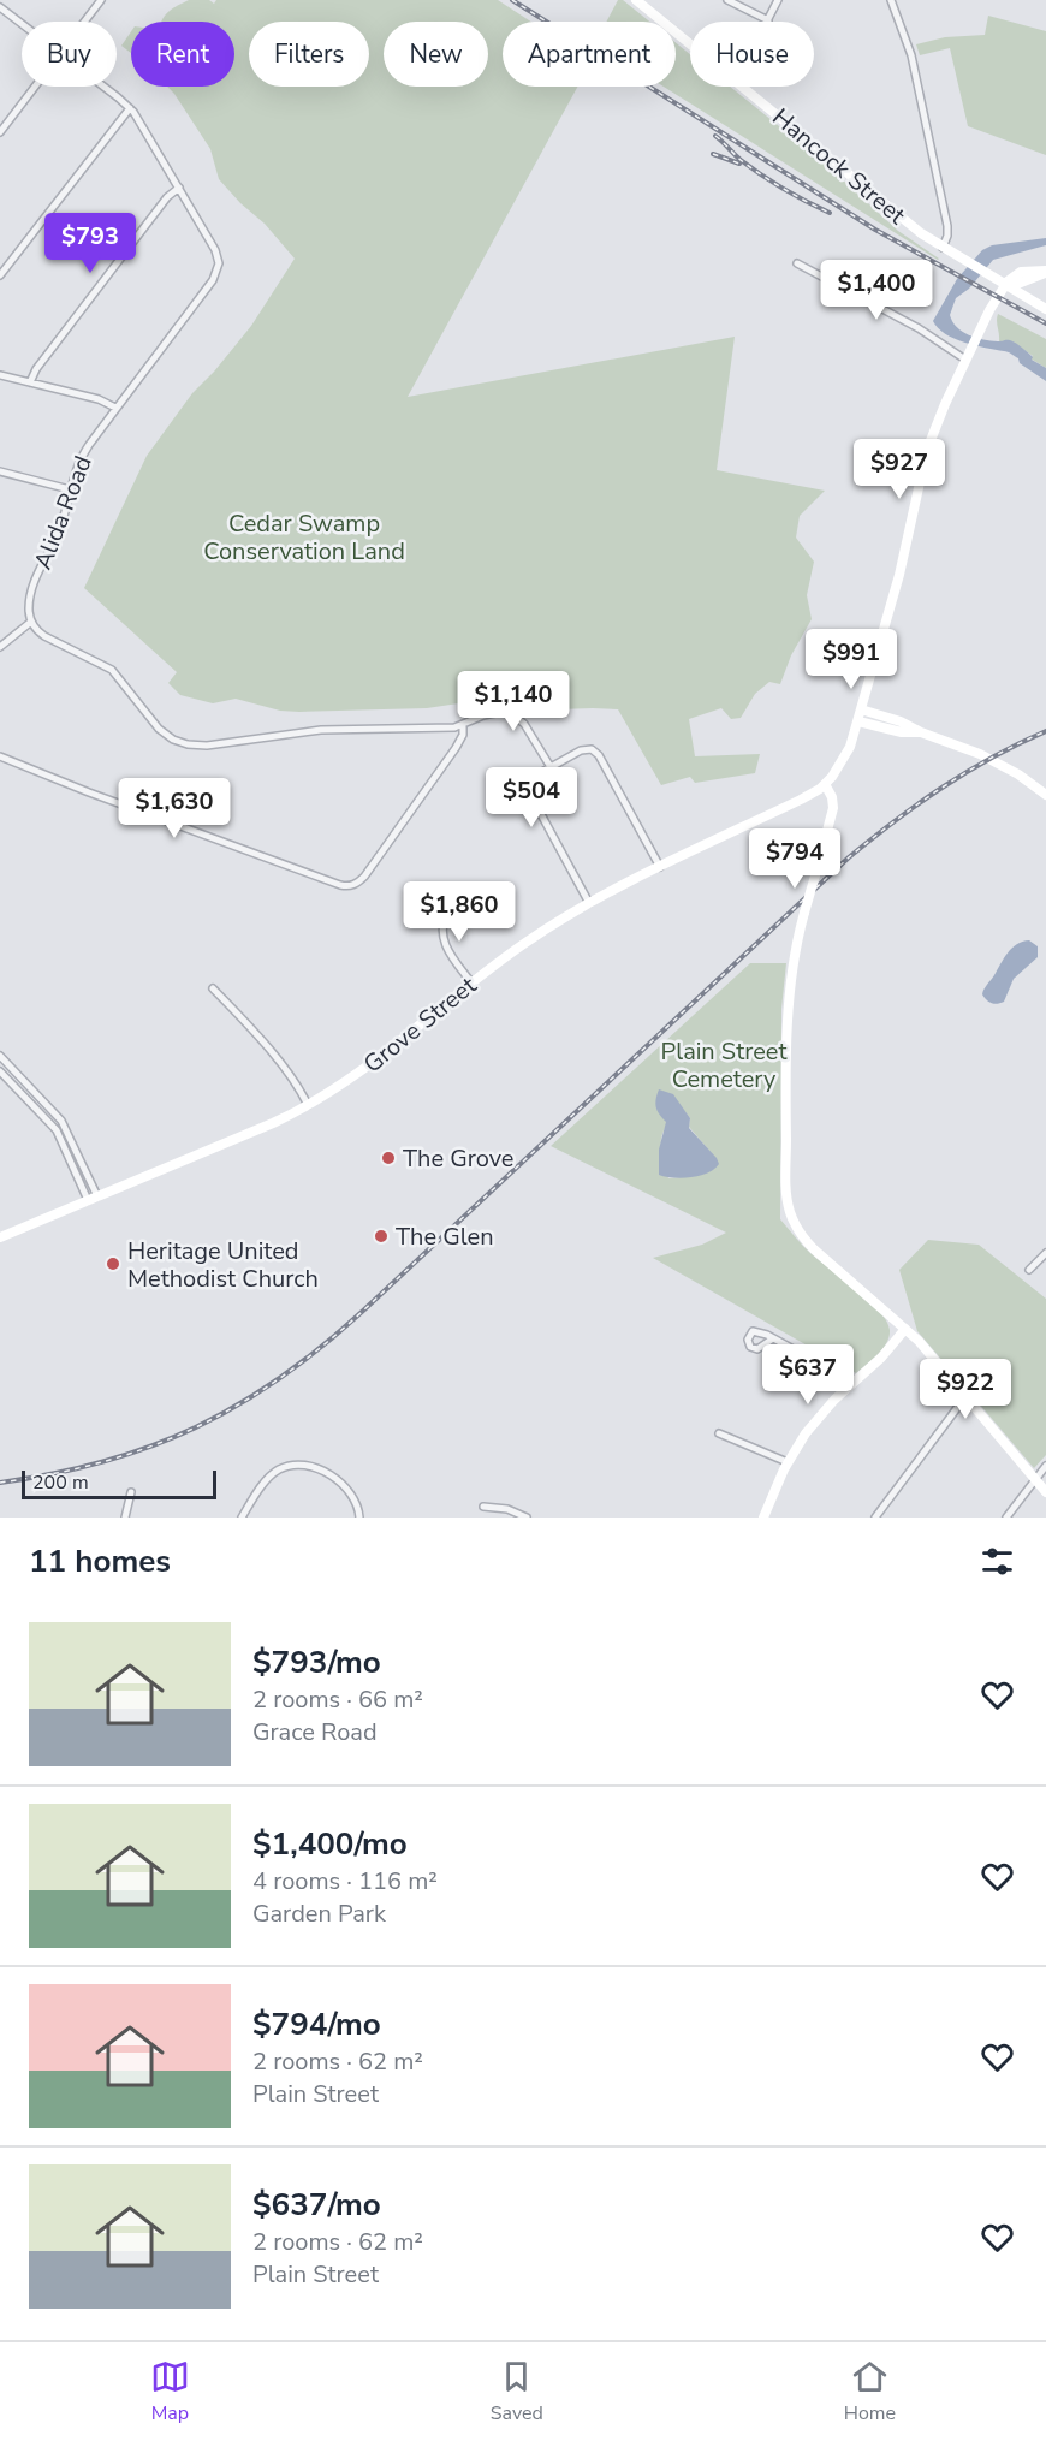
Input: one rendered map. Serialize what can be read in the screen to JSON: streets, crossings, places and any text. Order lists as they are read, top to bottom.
{
  "streets": {
    "main road": ["Hancock Street", "Grove Street"],
    "street": ["Alida Road"]
  },
  "parks": ["Cedar Swamp Conservation Land", "Plain Street Cemetery"],
  "places": ["The Grove", "The Glen", "Heritage United Methodist Church"],
  "scale_bar": "200 m",
  "page": {
    "chip": [
      "Buy",
      "Rent",
      "Filters",
      "New",
      "Apartment",
      "House"
    ],
    "price": [
      "$793",
      "$1,400",
      "$927",
      "$991",
      "$1,140",
      "$504",
      "$1,630",
      "$794",
      "$1,860",
      "$637",
      "$922"
    ],
    "scale": "200 m",
    "heading": "11 homes",
    "list": [
      {
        "name": "$793/mo",
        "note": "2 rooms · 66 m² · Grace Road"
      },
      {
        "name": "$1,400/mo",
        "note": "4 rooms · 116 m² · Garden Park"
      },
      {
        "name": "$794/mo",
        "note": "2 rooms · 62 m² · Plain Street"
      },
      {
        "name": "$637/mo",
        "note": "2 rooms · 62 m² · Plain Street"
      }
    ],
    "tabs": ["Map", "Saved", "Home"]
  }
}
